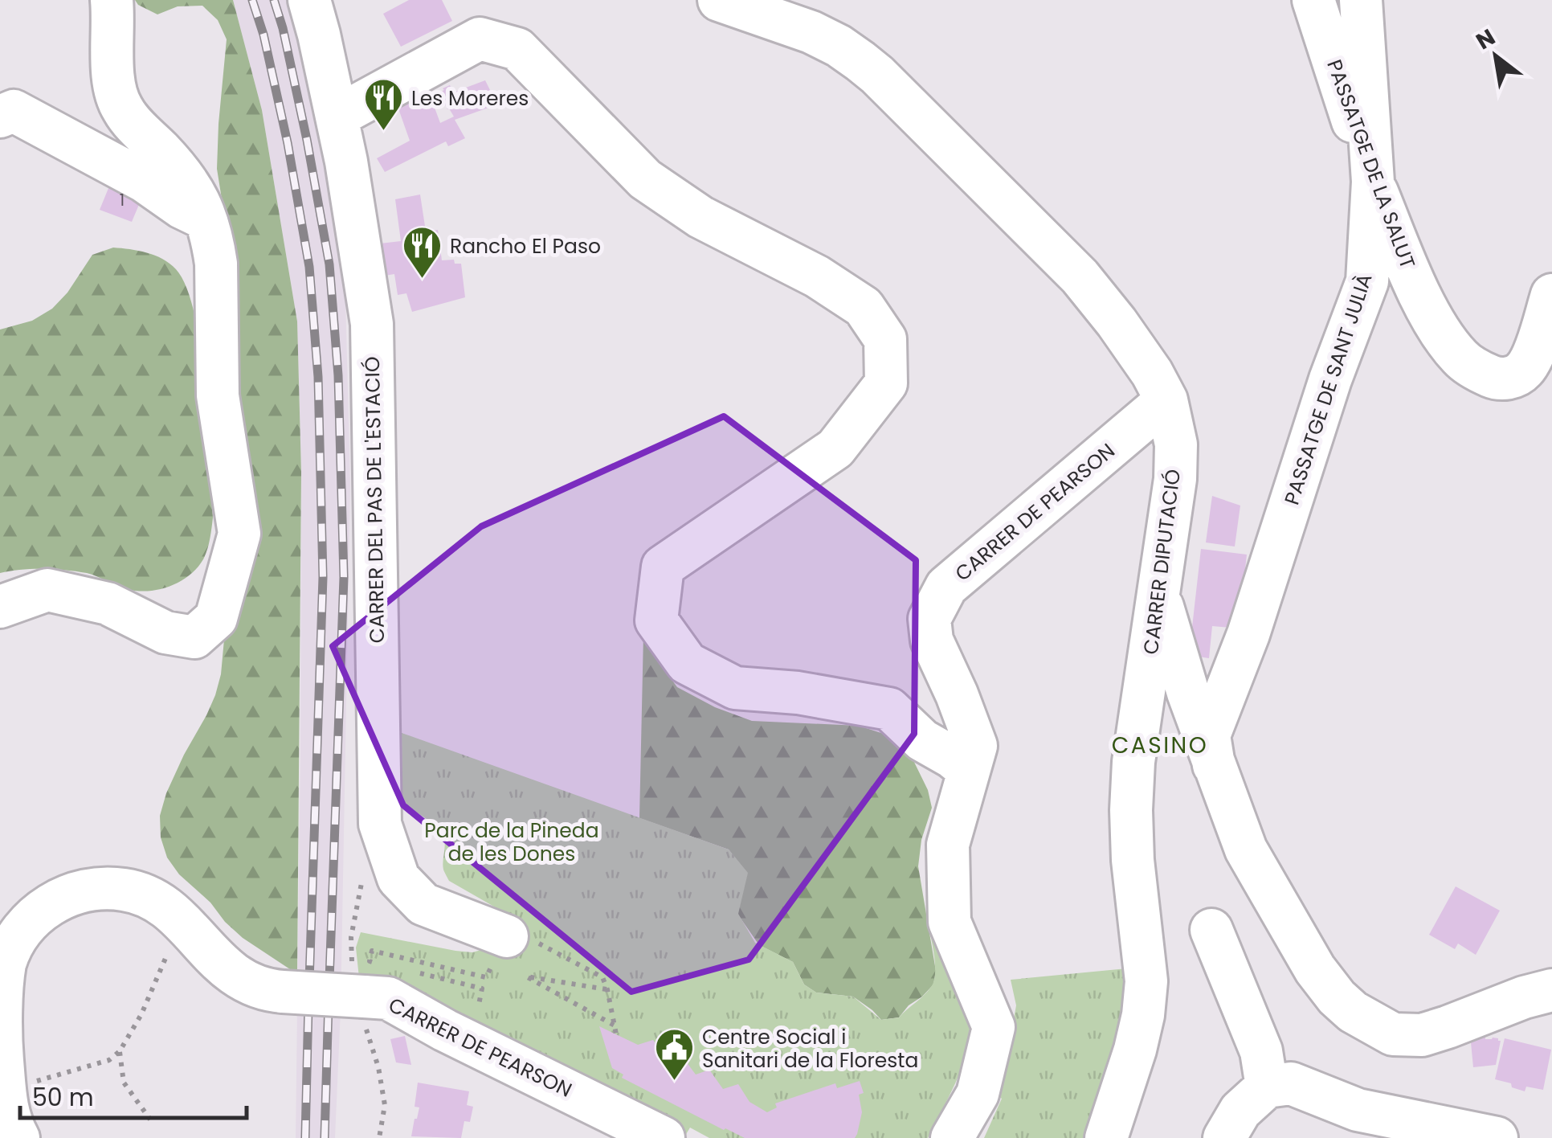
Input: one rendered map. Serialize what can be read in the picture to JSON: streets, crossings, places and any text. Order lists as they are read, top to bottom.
{
  "streets": {
    "street": [
      "PASSATGE DE LA SALUT",
      "PASSATGE DE SANT JULIÀ",
      "CARRER DEL PAS DE L'ESTACIÓ",
      "CARRER DE PEARSON",
      "CARRER DIPUTACIÓ"
    ]
  },
  "crossings": [
    ["PASSATGE DE LA SALUT", "PASSATGE DE SANT JULIÀ"],
    ["CARRER DE PEARSON", "CARRER DIPUTACIÓ"]
  ],
  "districts": ["CASINO"],
  "parks": ["Parc de la Pineda de les Dones"],
  "places": {
    "restaurant": ["Les Moreres", "Rancho El Paso"],
    "public building": ["Centre Social i Sanitari de la Floresta"]
  },
  "house_numbers": ["1"],
  "scale_bar": "50 m",
  "north": "top left"
}
